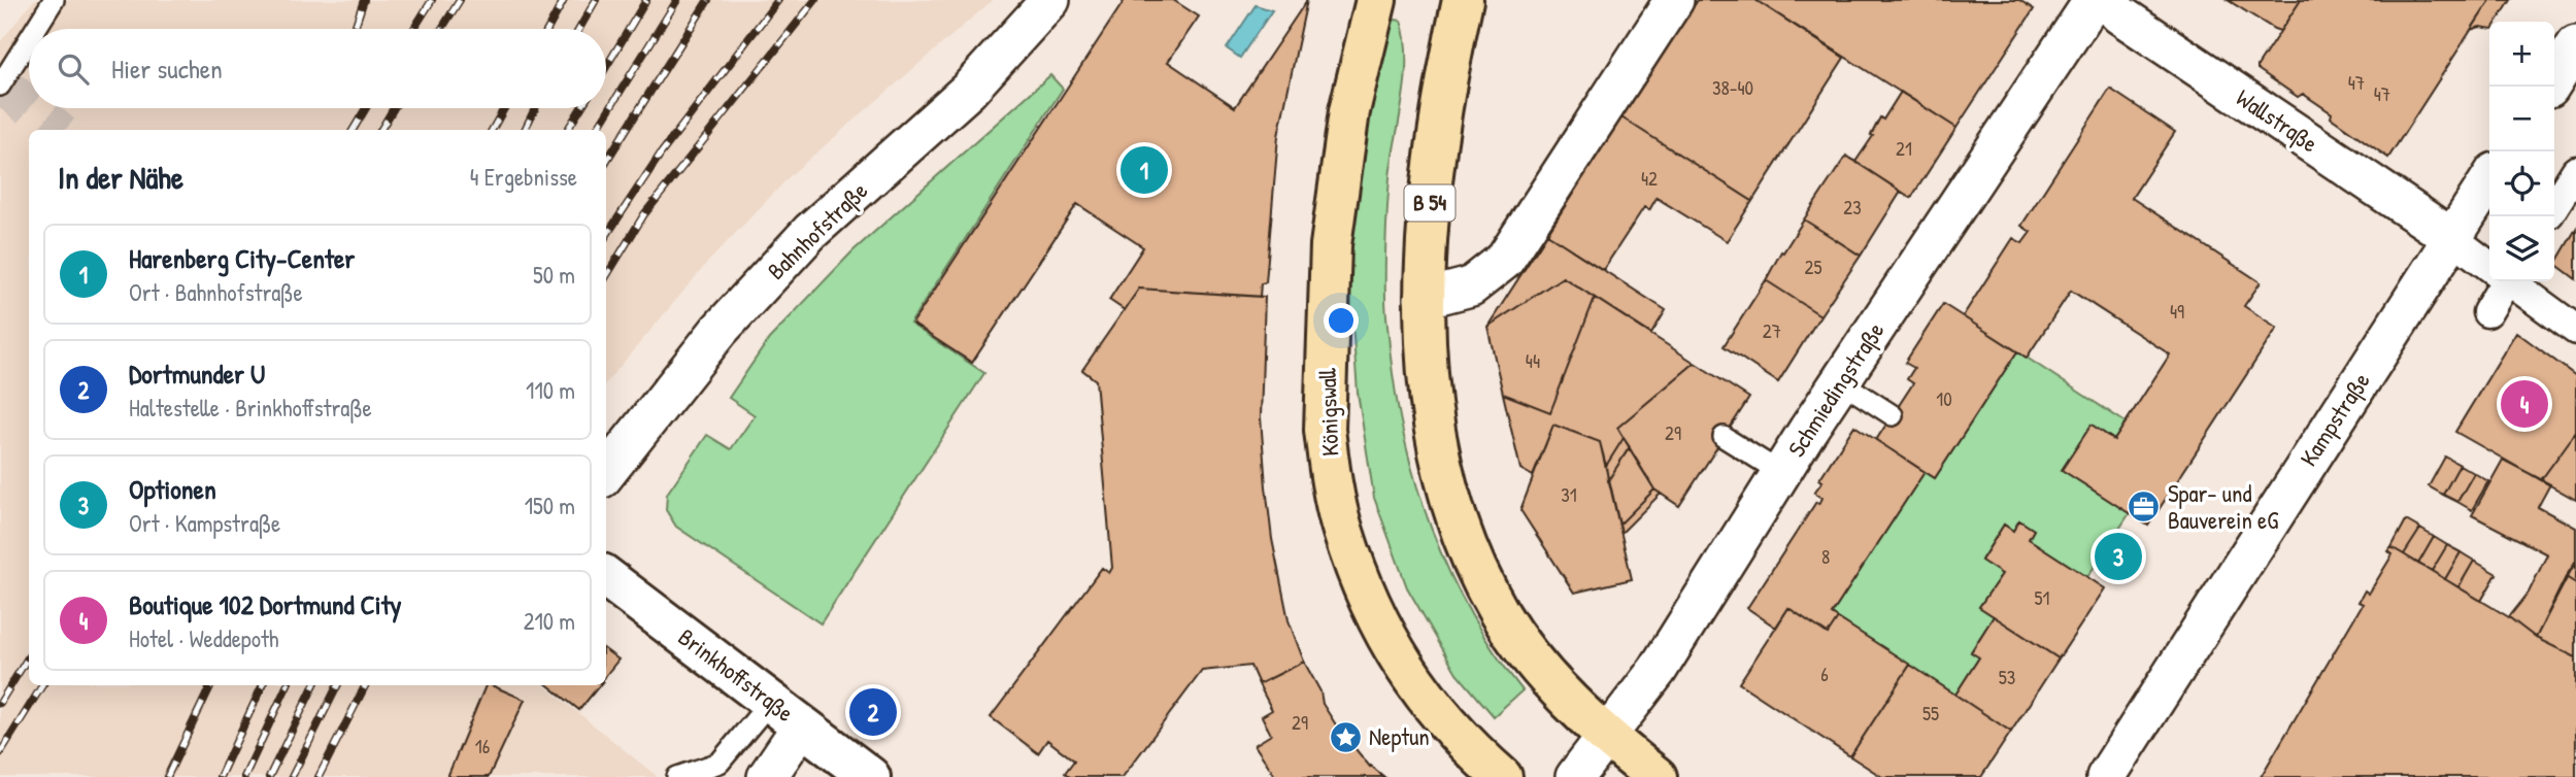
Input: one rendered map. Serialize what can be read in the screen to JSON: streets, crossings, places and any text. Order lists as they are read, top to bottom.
{
  "streets": {
    "main road": ["B 54", "Königswall"],
    "street": [
      "Wallstraße",
      "Bahnhofstraße",
      "Schmiedingstraße",
      "Kampstraße",
      "Brinkhoffstraße"
    ]
  },
  "crossings": [
    ["Wallstraße", "Kampstraße"],
    ["B 54", "Schmiedingstraße"]
  ],
  "places": {
    "office": ["Spar- und Bauverein eG"],
    "place": ["Neptun"]
  },
  "house_numbers": [
    "47",
    "38-40",
    "47",
    "21",
    "42",
    "23",
    "25",
    "49",
    "27",
    "44",
    "10",
    "29",
    "31",
    "8",
    "51",
    "6",
    "53",
    "55",
    "29",
    "16"
  ],
  "page": {
    "map_buttons": ["+", "−"],
    "search": "Hier suchen",
    "heading": ["In der Nähe", "4 Ergebnisse"],
    "pins": [
      "1",
      "4",
      "3",
      "2"
    ],
    "list": [
      {
        "mark": "1",
        "name": "Harenberg City-Center",
        "note": "Ort · Bahnhofstraße",
        "value": "50 m"
      },
      {
        "mark": "2",
        "name": "Dortmunder U",
        "note": "Haltestelle · Brinkhoffstraße",
        "value": "110 m"
      },
      {
        "mark": "3",
        "name": "Optionen",
        "note": "Ort · Kampstraße",
        "value": "150 m"
      },
      {
        "mark": "4",
        "name": "Boutique 102 Dortmund City",
        "note": "Hotel · Weddepoth",
        "value": "210 m"
      }
    ]
  }
}
